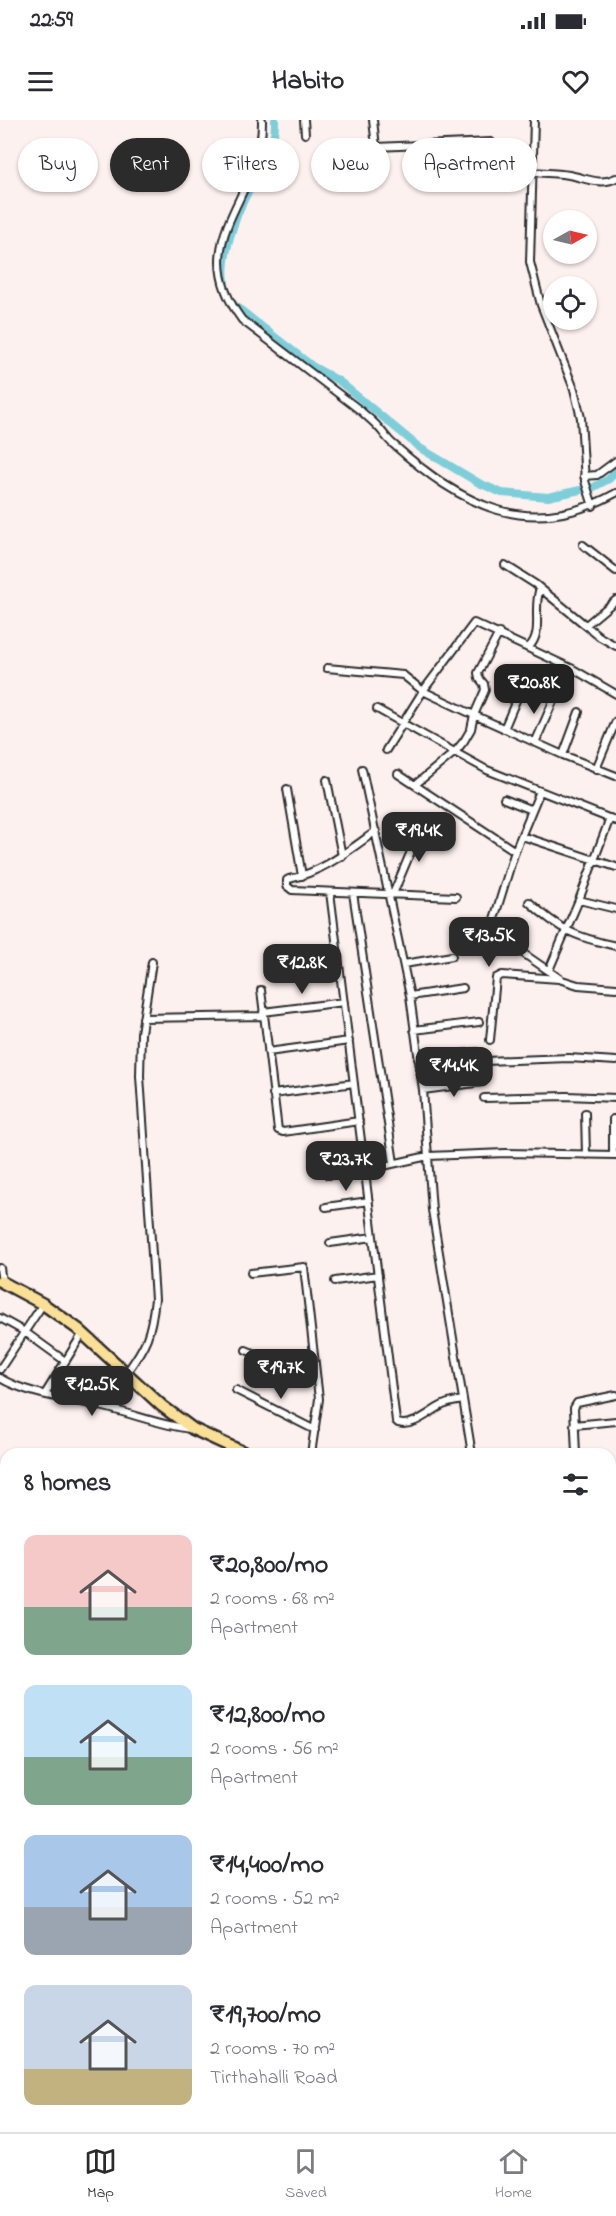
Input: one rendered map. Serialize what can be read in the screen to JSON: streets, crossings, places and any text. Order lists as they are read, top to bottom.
{
  "north": "right",
  "page": {
    "status": "22:59",
    "header": "Habito",
    "chip": [
      "Buy",
      "Rent",
      "Filters",
      "New",
      "Apartment"
    ],
    "price": [
      "₹20.8K",
      "₹19.4K",
      "₹13.5K",
      "₹12.8K",
      "₹14.4K",
      "₹23.7K",
      "₹19.7K",
      "₹12.5K"
    ],
    "heading": "8 homes",
    "list": [
      {
        "name": "₹20,800/mo",
        "note": "2 rooms · 68 m² · Apartment"
      },
      {
        "name": "₹12,800/mo",
        "note": "2 rooms · 56 m² · Apartment"
      },
      {
        "name": "₹14,400/mo",
        "note": "2 rooms · 52 m² · Apartment"
      },
      {
        "name": "₹19,700/mo",
        "note": "2 rooms · 70 m² · Tirthahalli Road"
      }
    ],
    "tabs": ["Map", "Saved", "Home"]
  }
}
